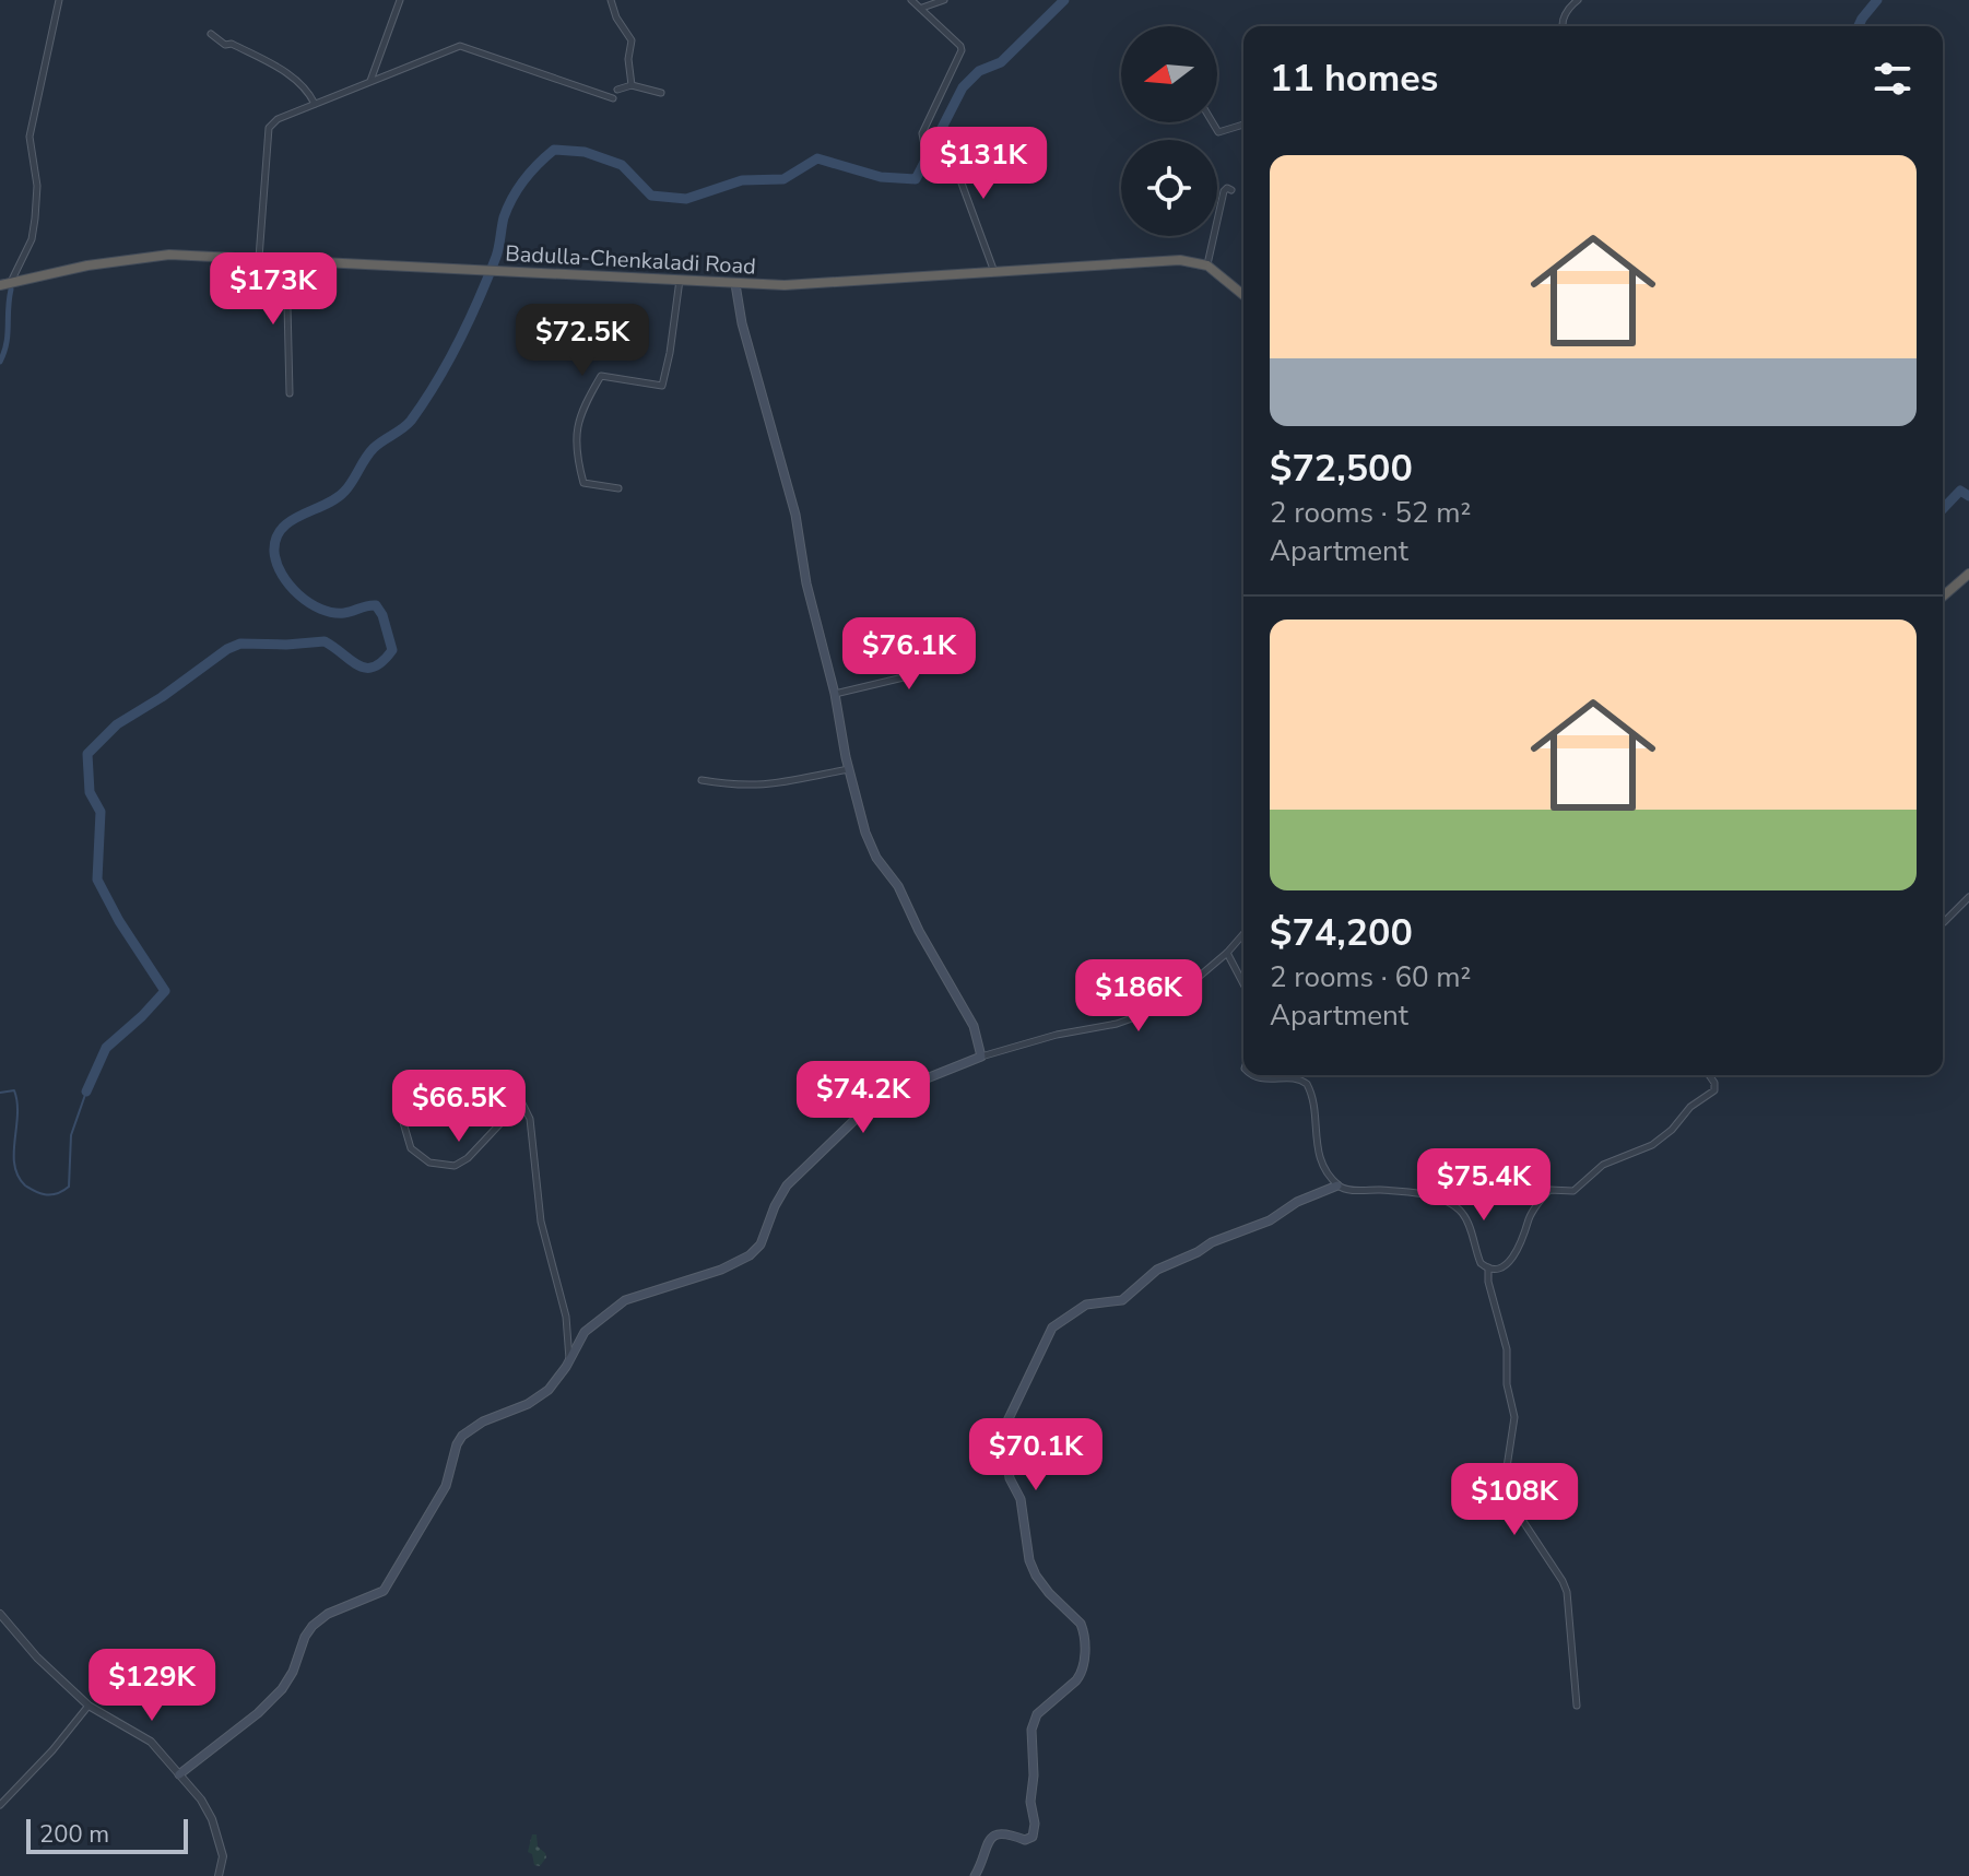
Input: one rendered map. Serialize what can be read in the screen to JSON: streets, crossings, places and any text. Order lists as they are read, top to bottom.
{
  "streets": {
    "highway": ["Badulla-Chenkaladi Road"]
  },
  "scale_bar": "200 m",
  "north": "left",
  "page": {
    "heading": "11 homes",
    "price": [
      "$131K",
      "$173K",
      "$72.5K",
      "$76.1K",
      "$186K",
      "$74.2K",
      "$66.5K",
      "$75.4K",
      "$70.1K",
      "$108K",
      "$129K"
    ],
    "list": [
      {
        "name": "$72,500",
        "note": "2 rooms · 52 m² · Apartment"
      },
      {
        "name": "$74,200",
        "note": "2 rooms · 60 m² · Apartment"
      }
    ],
    "scale": "200 m"
  }
}
